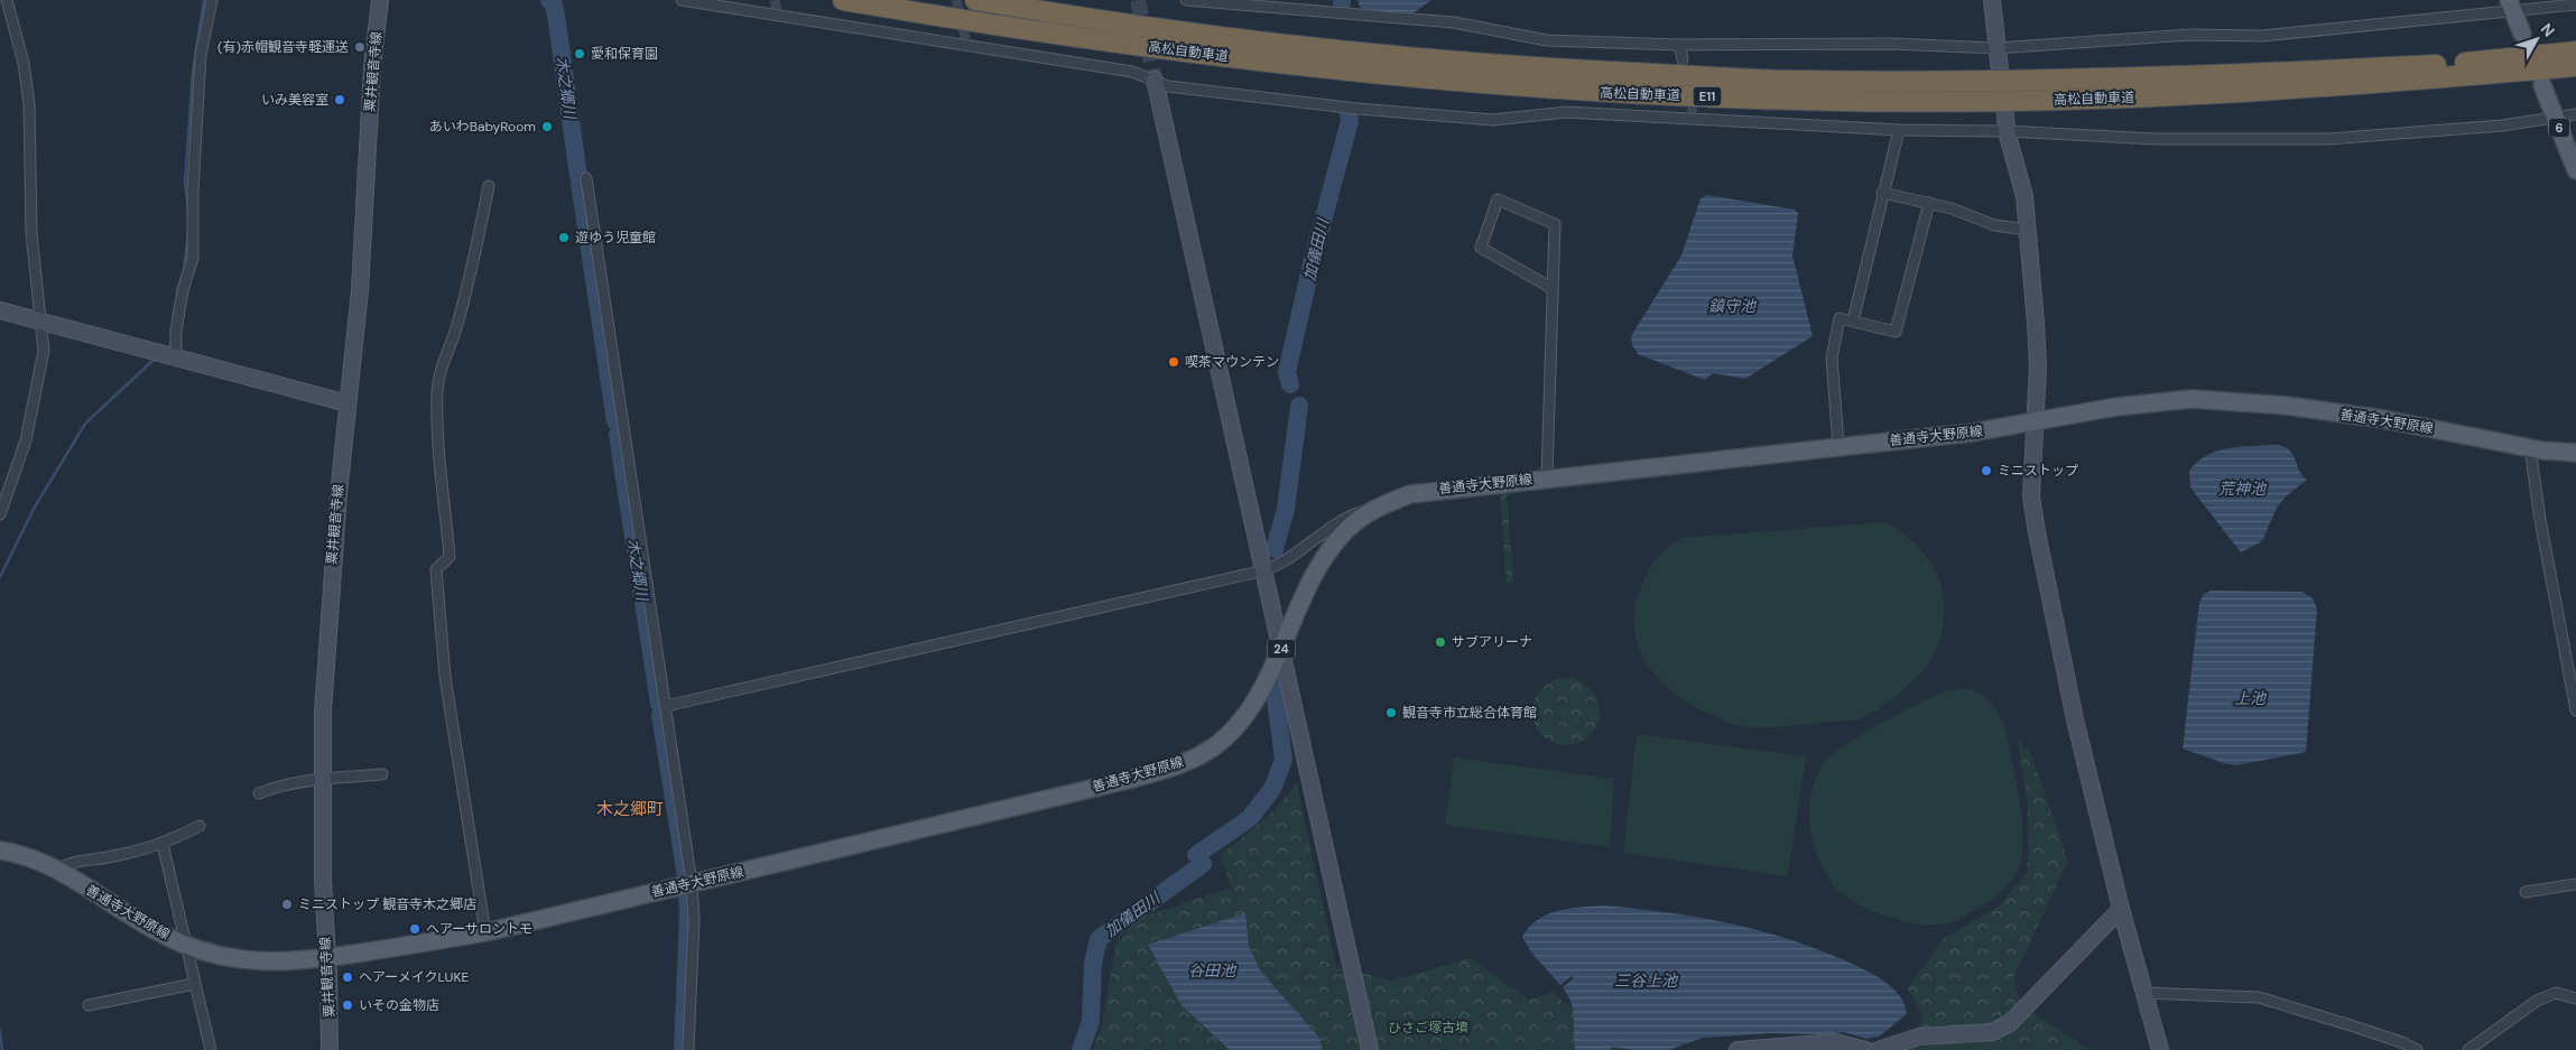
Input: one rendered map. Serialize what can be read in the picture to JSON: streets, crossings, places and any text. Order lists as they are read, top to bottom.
{
  "streets": {
    "highway": ["高松自動車道", "E11"],
    "main road": ["6", "善通寺大野原線", "24"],
    "street": ["粟井観音寺線"]
  },
  "crossings": [
    ["粟井観音寺線", "善通寺大野原線"]
  ],
  "districts": ["木之郷町"],
  "water": [
    "木之郷川",
    "加儀田川",
    "鎮守池",
    "荒神池",
    "上池",
    "谷田池",
    "三谷上池"
  ],
  "parks": ["ひさご塚古墳"],
  "places": [
    "(有)赤帽観音寺軽運送",
    "愛和保育園",
    "いみ美容室",
    "あいわBabyRoom",
    "遊ゆう児童館",
    "喫茶マウンテン",
    "ミニストップ",
    "サブアリーナ",
    "観音寺市立総合体育館",
    "ミニストップ 観音寺木之郷店",
    "ヘアーサロントモ",
    "ヘアーメイクLUKE",
    "いその金物店"
  ],
  "north": "top right"
}
